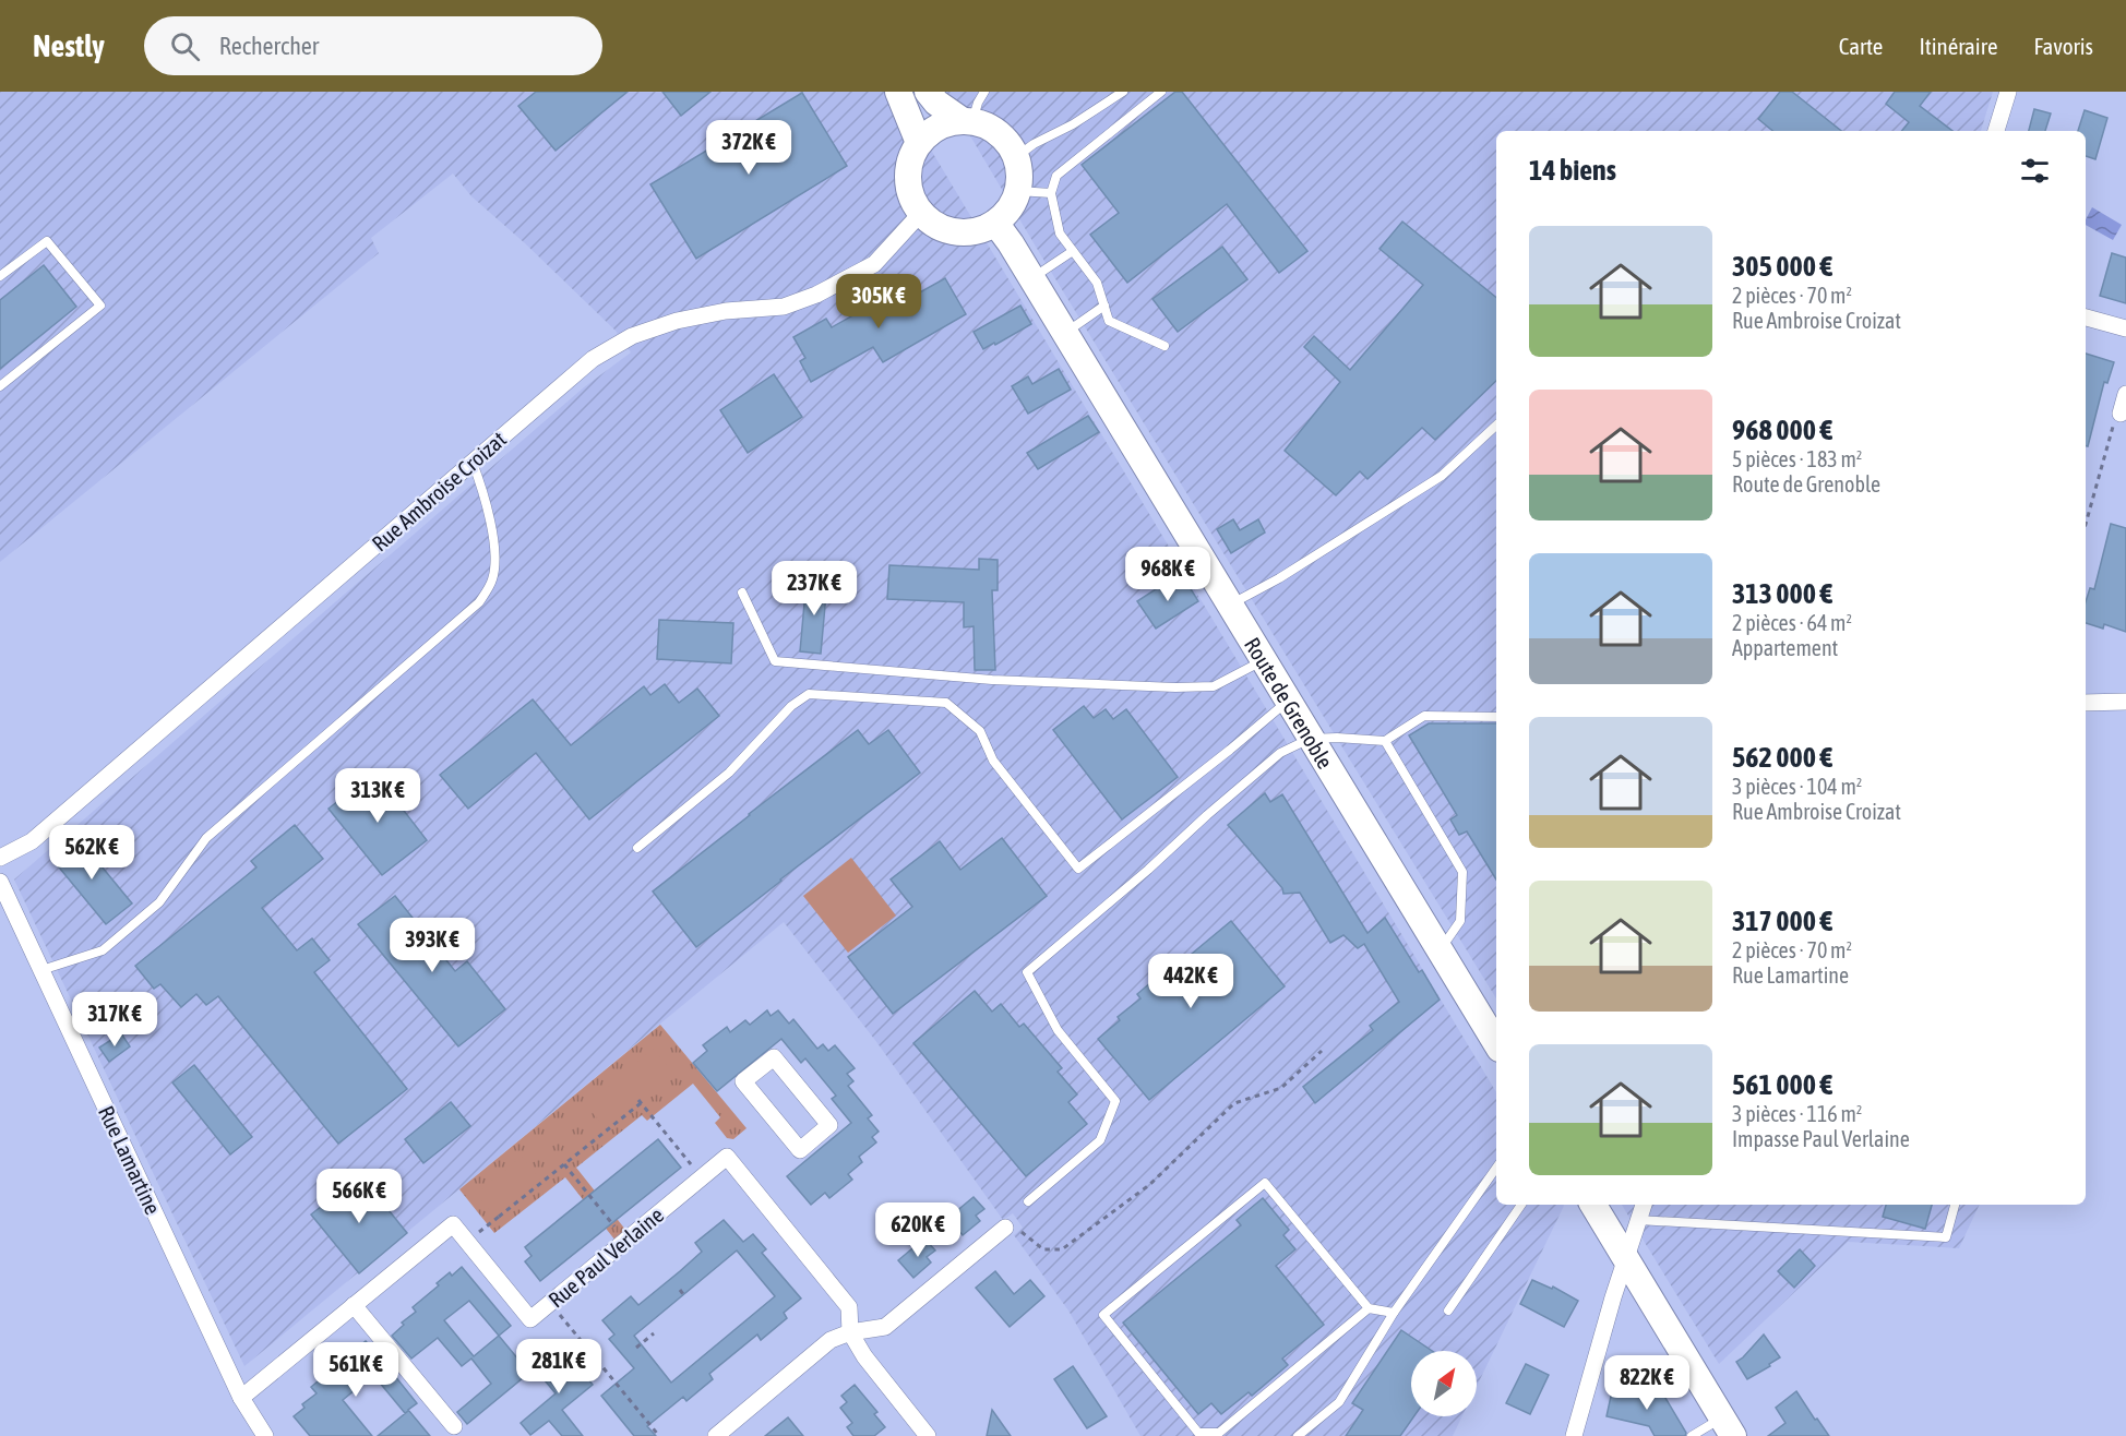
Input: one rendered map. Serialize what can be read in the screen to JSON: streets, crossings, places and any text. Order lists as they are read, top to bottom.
{
  "streets": {
    "main road": ["Route de Grenoble"],
    "street": ["Rue Ambroise Croizat", "Rue Lamartine", "Rue Paul Verlaine"]
  },
  "crossings": [
    ["Rue Ambroise Croizat", "Route de Grenoble"],
    ["Rue Lamartine", "Rue Paul Verlaine"]
  ],
  "north": "top right",
  "page": {
    "header": "Nestly",
    "search": "Rechercher",
    "nav": ["Carte", "Itinéraire", "Favoris"],
    "price": [
      "372K €",
      "305K €",
      "968K €",
      "237K €",
      "313K €",
      "562K €",
      "393K €",
      "442K €",
      "317K €",
      "566K €",
      "620K €",
      "281K €",
      "561K €",
      "822K €"
    ],
    "heading": "14 biens",
    "list": [
      {
        "name": "305 000 €",
        "note": "2 pièces · 70 m² · Rue Ambroise Croizat"
      },
      {
        "name": "968 000 €",
        "note": "5 pièces · 183 m² · Route de Grenoble"
      },
      {
        "name": "313 000 €",
        "note": "2 pièces · 64 m² · Appartement"
      },
      {
        "name": "562 000 €",
        "note": "3 pièces · 104 m² · Rue Ambroise Croizat"
      },
      {
        "name": "317 000 €",
        "note": "2 pièces · 70 m² · Rue Lamartine"
      },
      {
        "name": "561 000 €",
        "note": "3 pièces · 116 m² · Impasse Paul Verlaine"
      }
    ]
  }
}
